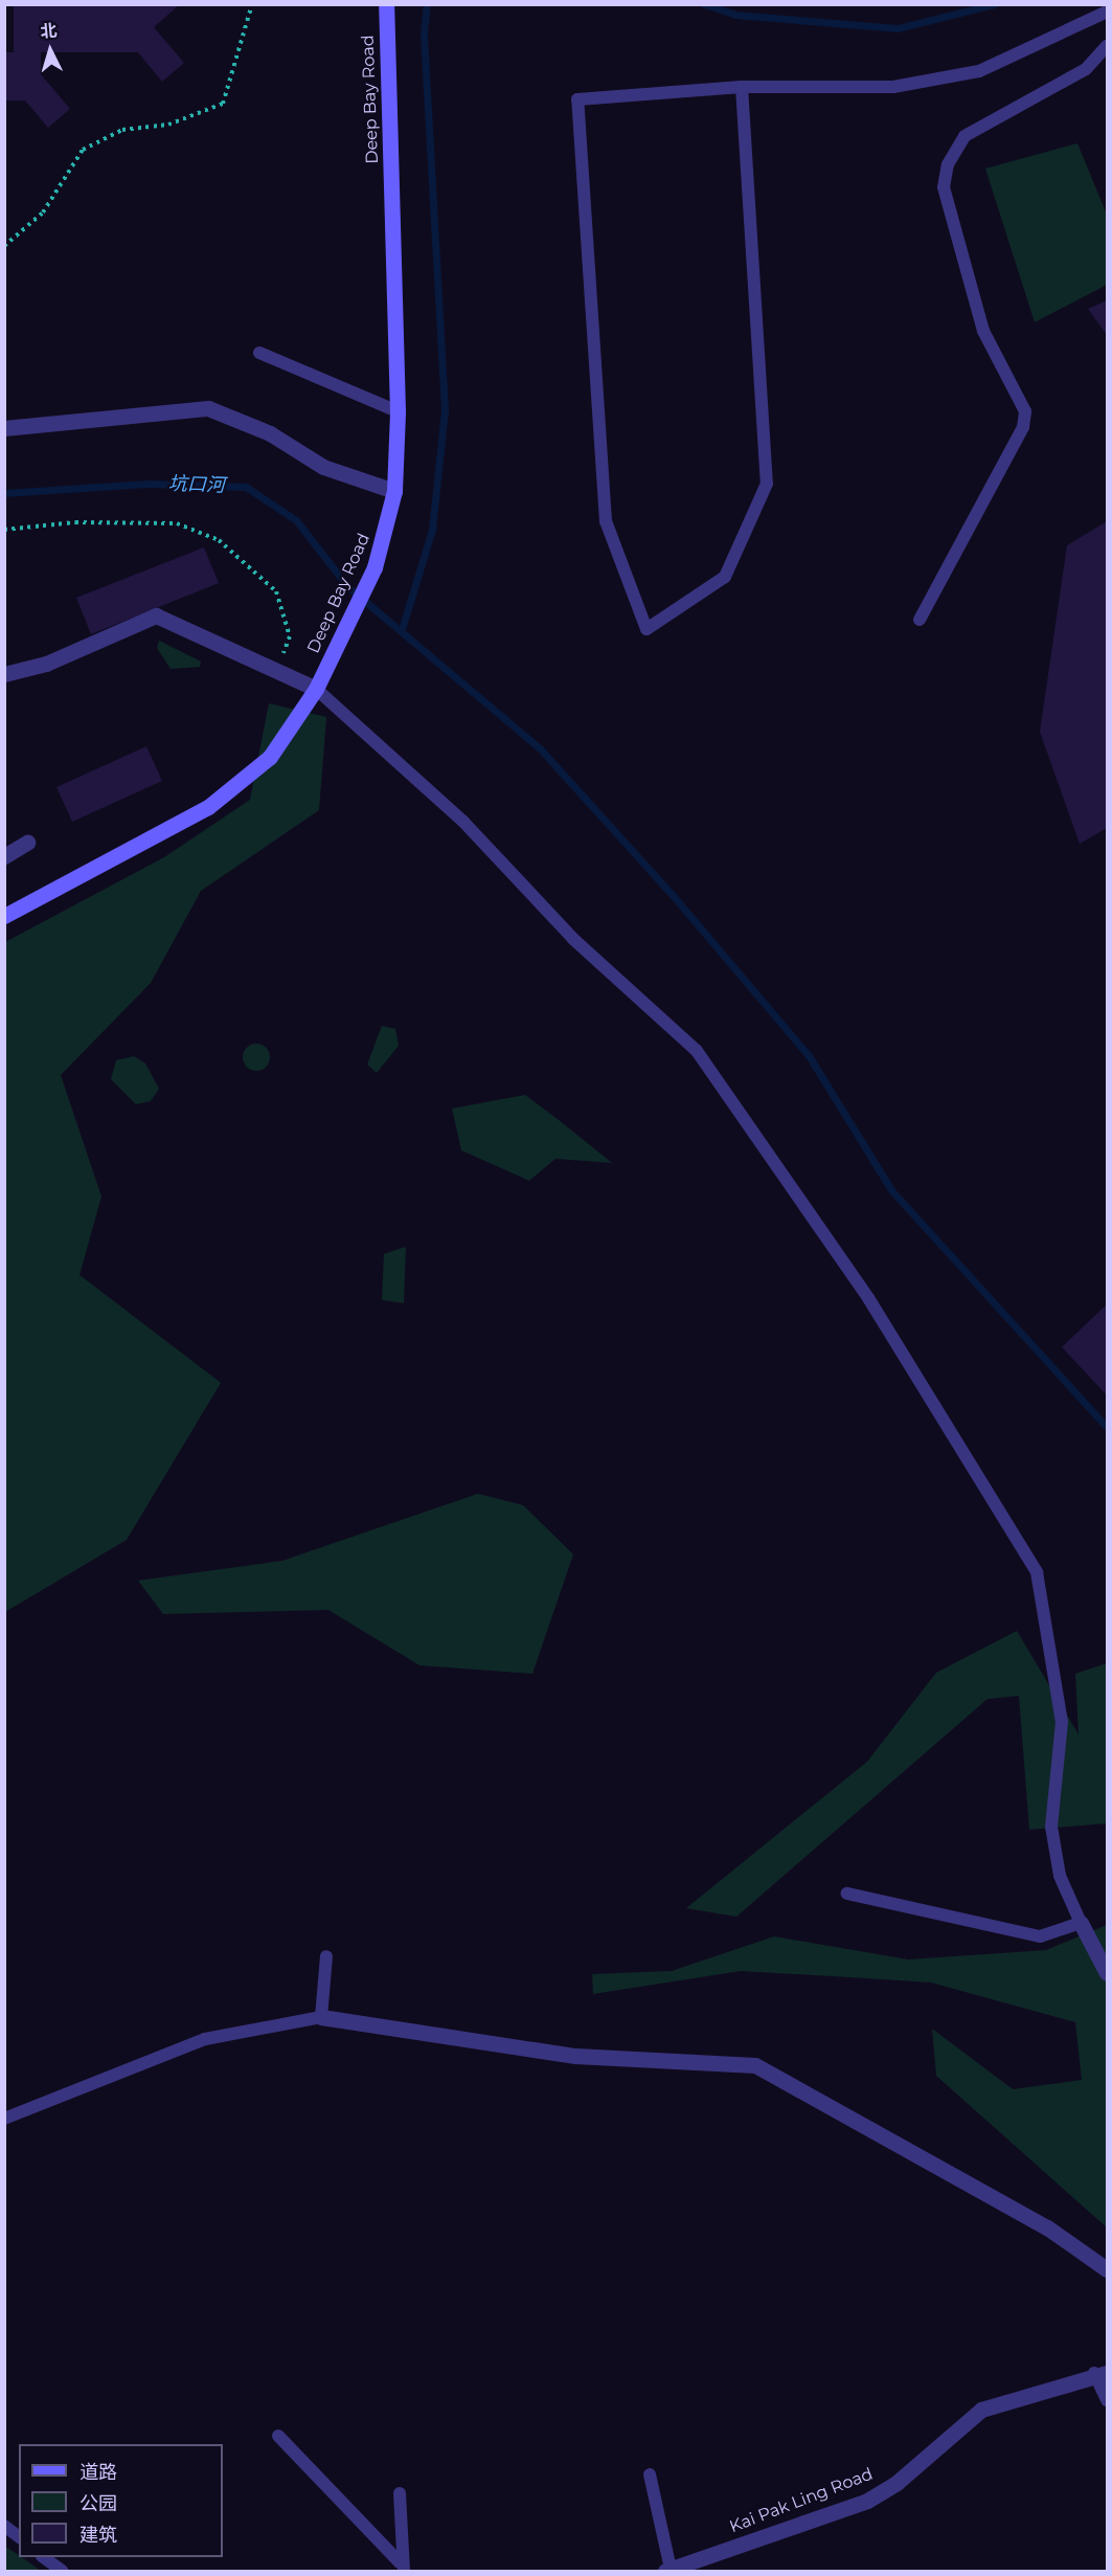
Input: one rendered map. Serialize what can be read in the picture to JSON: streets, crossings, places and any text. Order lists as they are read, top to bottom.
{
  "streets": {
    "street": ["Deep Bay Road", "Kai Pak Ling Road"]
  },
  "water": ["坑口河"],
  "legend": ["道路", "公园", "建筑"],
  "north": "top"
}
